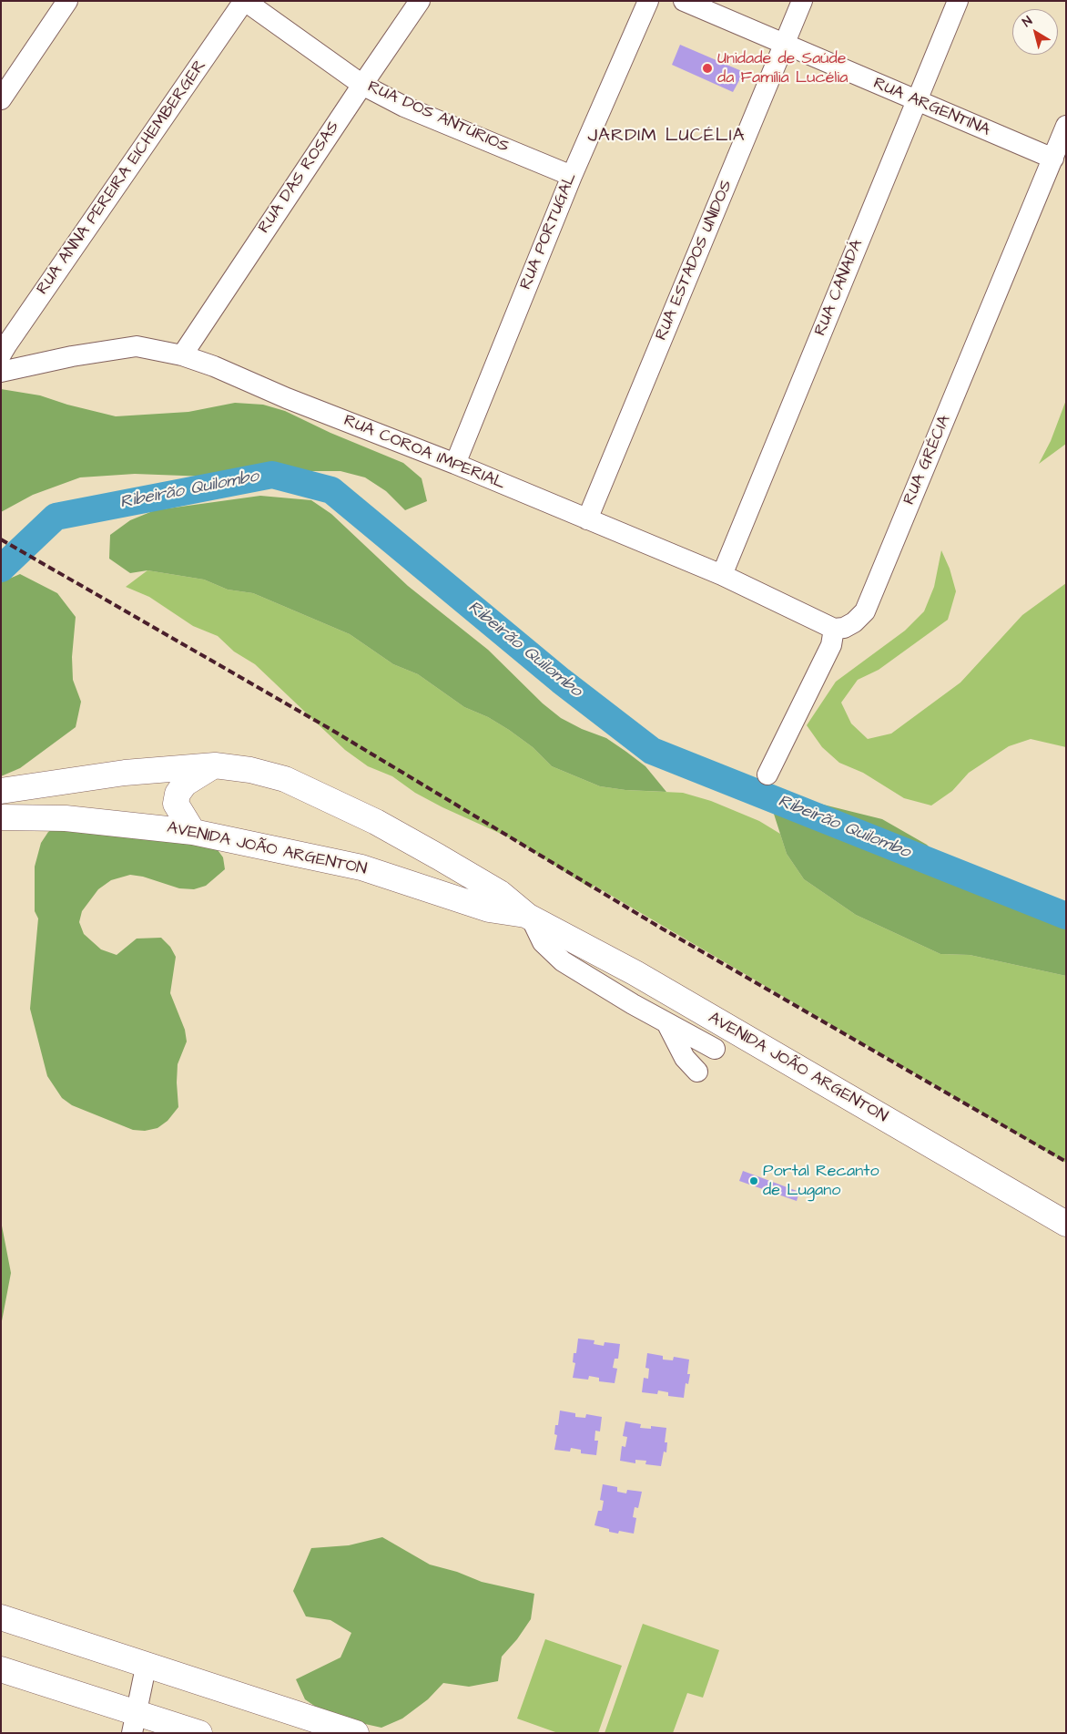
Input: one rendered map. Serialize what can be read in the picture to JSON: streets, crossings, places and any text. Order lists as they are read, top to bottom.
{
  "streets": {
    "main road": ["AVENIDA JOÃO ARGENTON"],
    "street": [
      "RUA ARGENTINA",
      "RUA DOS ANTÚRIOS",
      "RUA ANNA PEREIRA EICHEMBERGER",
      "RUA DAS ROSAS",
      "RUA PORTUGAL",
      "RUA ESTADOS UNIDOS",
      "RUA CANADÁ",
      "RUA COROA IMPERIAL",
      "RUA GRÉCIA"
    ]
  },
  "crossings": [
    ["RUA ARGENTINA", "RUA ESTADOS UNIDOS"],
    ["RUA ARGENTINA", "RUA CANADÁ"],
    ["RUA ARGENTINA", "RUA GRÉCIA"],
    ["RUA DOS ANTÚRIOS", "RUA ANNA PEREIRA EICHEMBERGER"],
    ["RUA DOS ANTÚRIOS", "RUA DAS ROSAS"],
    ["RUA DOS ANTÚRIOS", "RUA PORTUGAL"],
    ["RUA DAS ROSAS", "RUA COROA IMPERIAL"],
    ["RUA PORTUGAL", "RUA COROA IMPERIAL"],
    ["RUA ESTADOS UNIDOS", "RUA COROA IMPERIAL"],
    ["RUA CANADÁ", "RUA COROA IMPERIAL"],
    ["RUA COROA IMPERIAL", "RUA GRÉCIA"]
  ],
  "districts": ["JARDIM LUCÉLIA"],
  "water": ["Ribeirão Quilombo"],
  "places": ["Unidade de Saúde da Família Lucélia", "Portal Recanto de Lugano"],
  "north": "top left"
}
